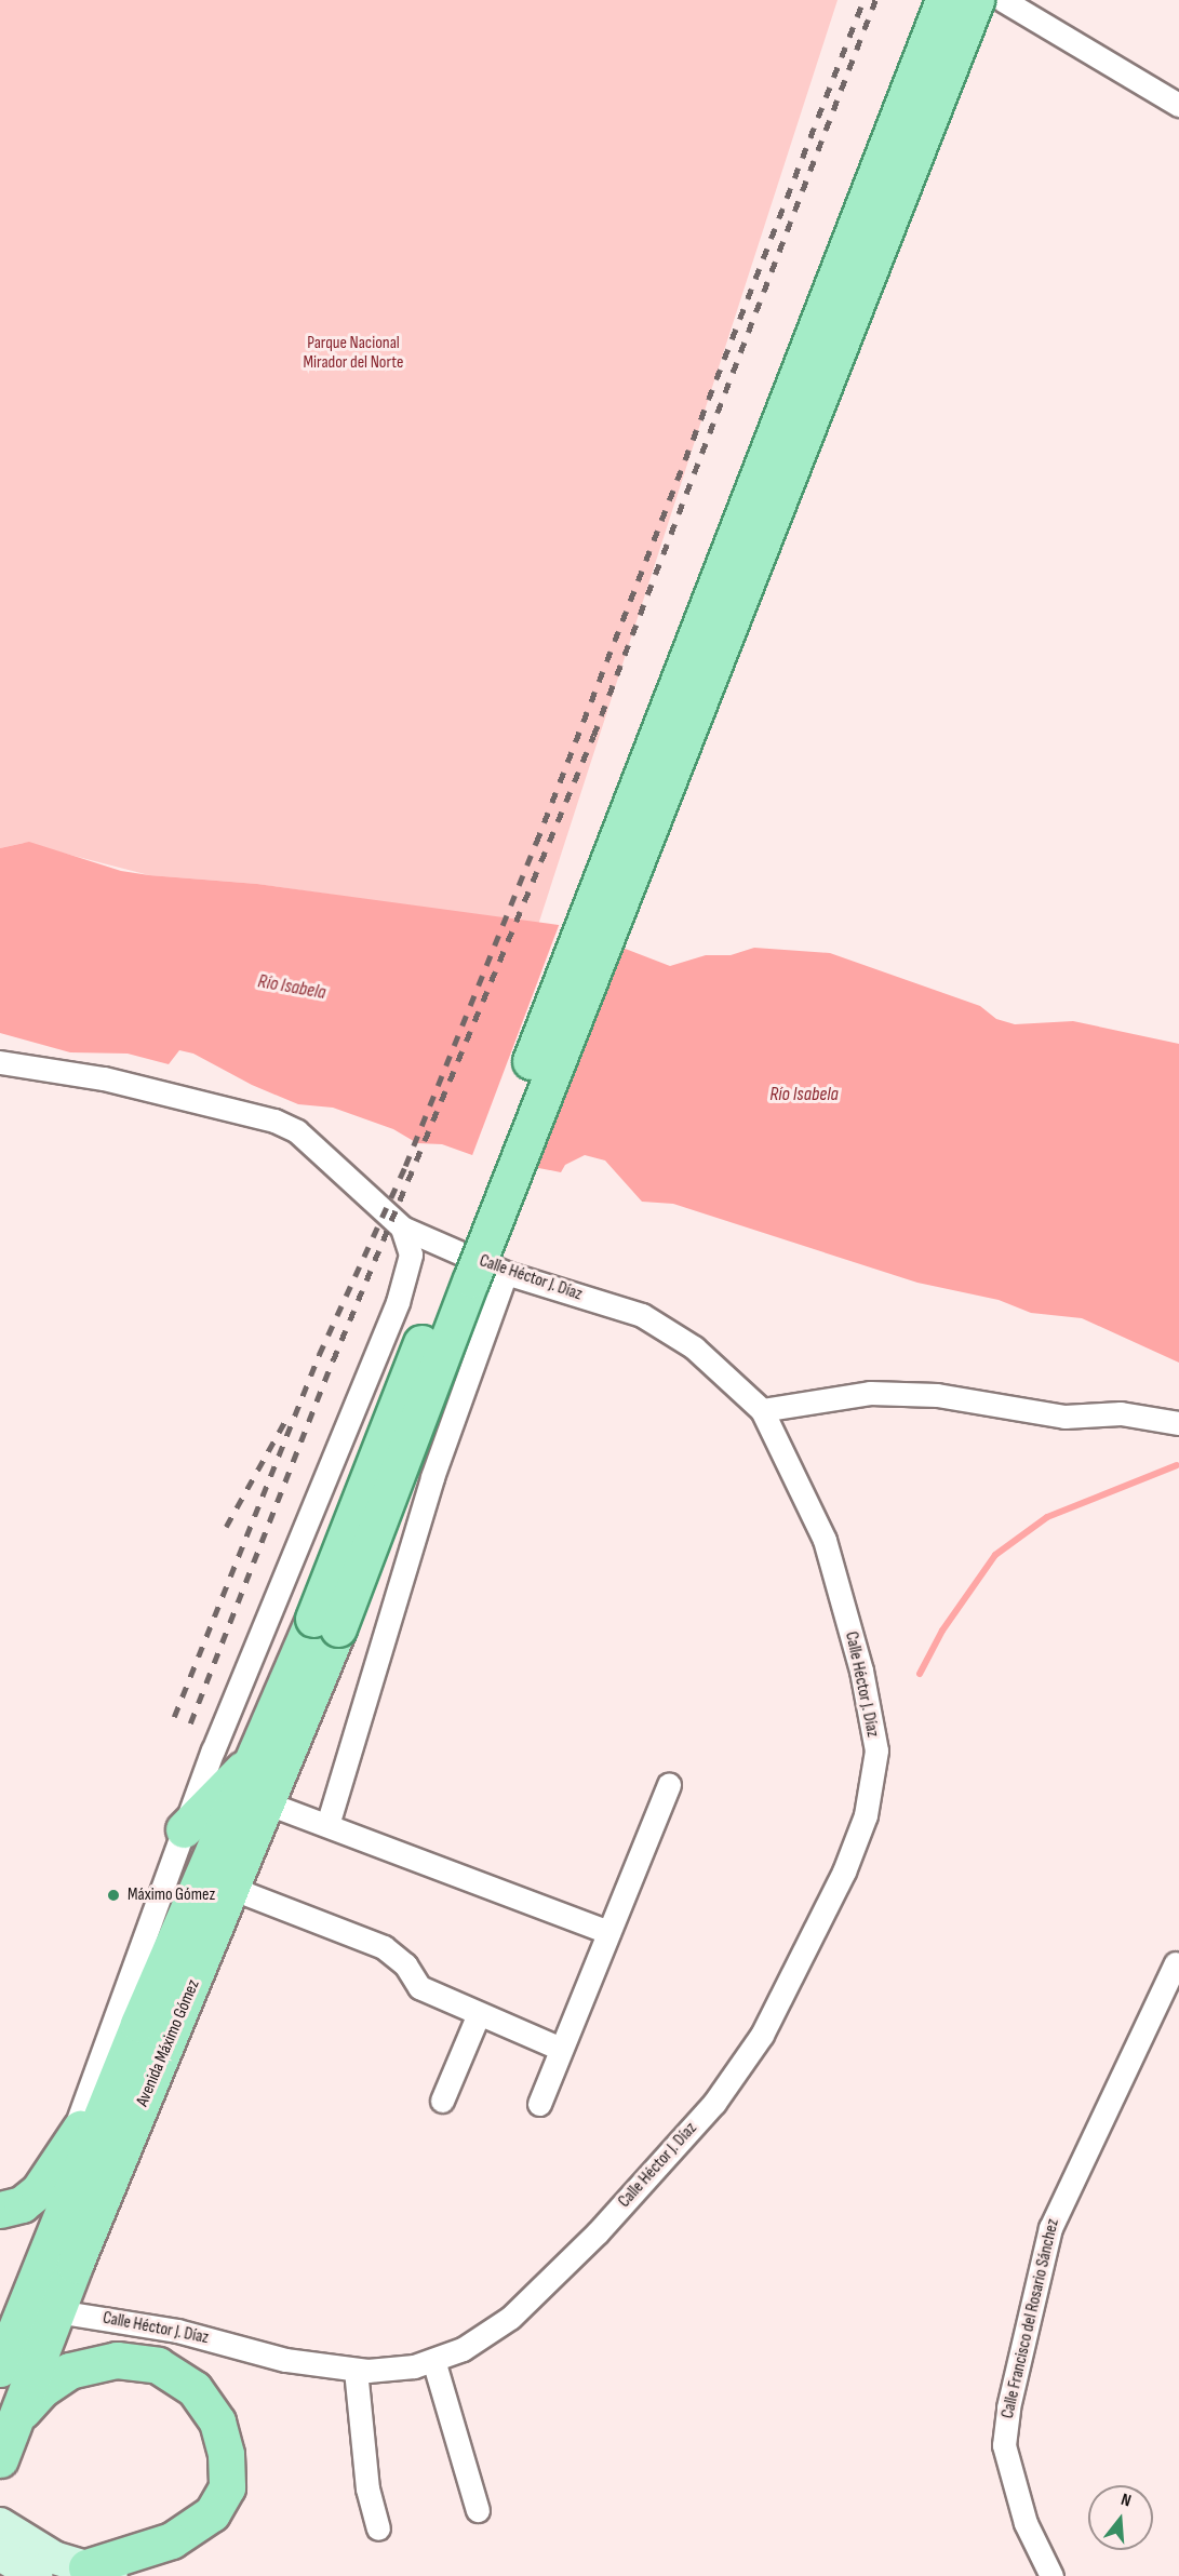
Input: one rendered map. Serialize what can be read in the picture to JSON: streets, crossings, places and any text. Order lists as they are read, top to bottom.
{
  "streets": {
    "main road": ["Avenida Máximo Gómez"],
    "street": ["Calle Héctor J. Díaz", "Calle Francisco del Rosario Sánchez"]
  },
  "crossings": [
    ["Calle Héctor J. Díaz", "Avenida Máximo Gómez"]
  ],
  "water": ["Río Isabela"],
  "parks": ["Parque Nacional Mirador del Norte"],
  "places": ["Máximo Gómez"],
  "north": "top"
}
